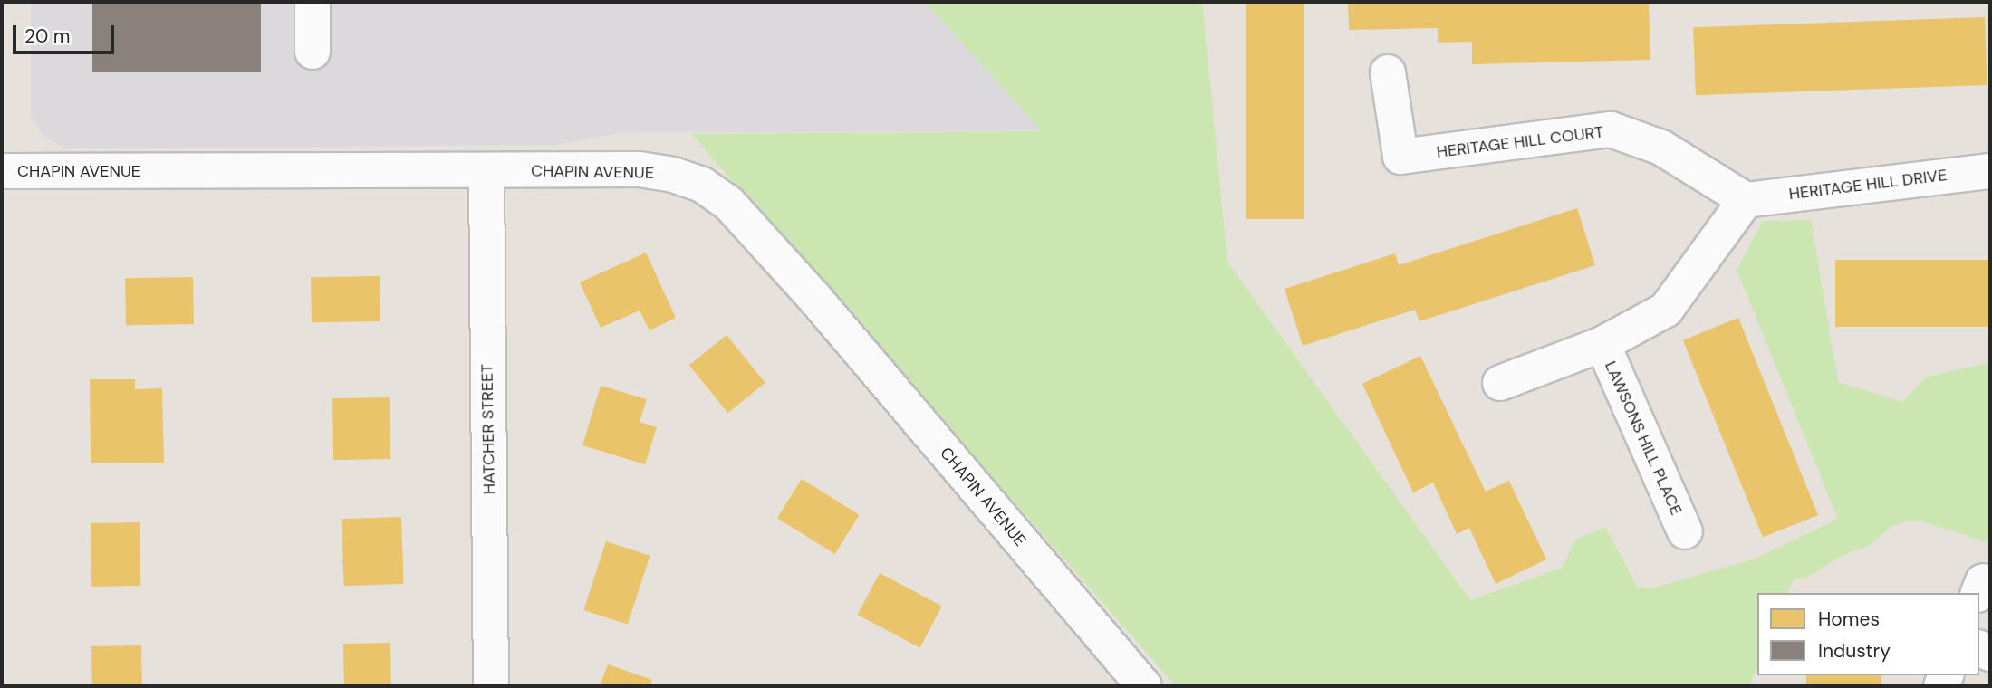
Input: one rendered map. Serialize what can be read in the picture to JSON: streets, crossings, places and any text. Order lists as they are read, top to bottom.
{
  "streets": {
    "street": [
      "HERITAGE HILL COURT",
      "CHAPIN AVENUE",
      "HERITAGE HILL DRIVE",
      "HATCHER STREET",
      "LAWSONS HILL PLACE"
    ]
  },
  "crossings": [
    ["HERITAGE HILL COURT", "HERITAGE HILL DRIVE"],
    ["CHAPIN AVENUE", "HATCHER STREET"]
  ],
  "legend": ["Homes", "Industry"],
  "scale_bar": "20 m"
}
